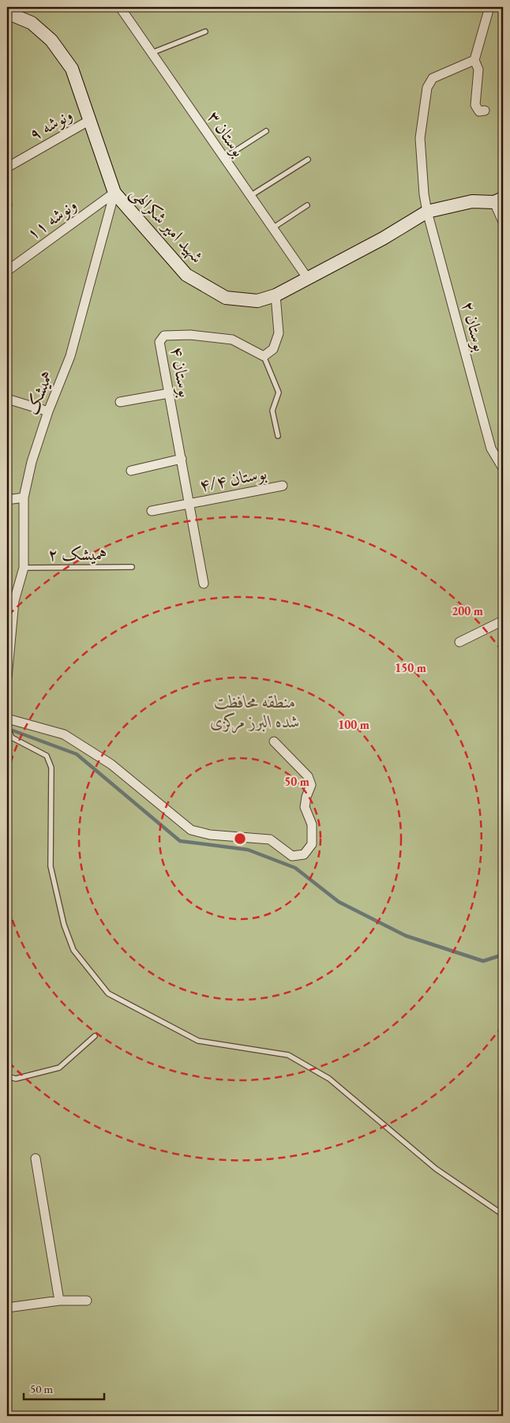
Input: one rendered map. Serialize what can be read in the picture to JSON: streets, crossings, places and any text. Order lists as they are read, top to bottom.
{
  "streets": {
    "street": [
      "ونوشه ۹",
      "بوستان ۳",
      "ونوشه ۱۱",
      "شهید امیر شکرالهی",
      "بوستان ۲",
      "بوستان ۴",
      "همیشک",
      "بوستان ۴/۴"
    ],
    "lane": ["همیشک ۲"]
  },
  "crossings": [
    ["ونوشه ۹", "شهید امیر شکرالهی"],
    ["بوستان ۳", "شهید امیر شکرالهی"],
    ["ونوشه ۱۱", "شهید امیر شکرالهی"],
    ["ونوشه ۱۱", "همیشک"],
    ["شهید امیر شکرالهی", "بوستان ۲"],
    ["شهید امیر شکرالهی", "همیشک"],
    ["بوستان ۴", "بوستان ۴/۴"],
    ["همیشک", "همیشک ۲"]
  ],
  "parks": ["منطقه محافظت شده البرز مرکزی"],
  "scale_bar": "50 m",
  "rings": [
    "200 m",
    "150 m",
    "100 m",
    "50 m"
  ]
}
